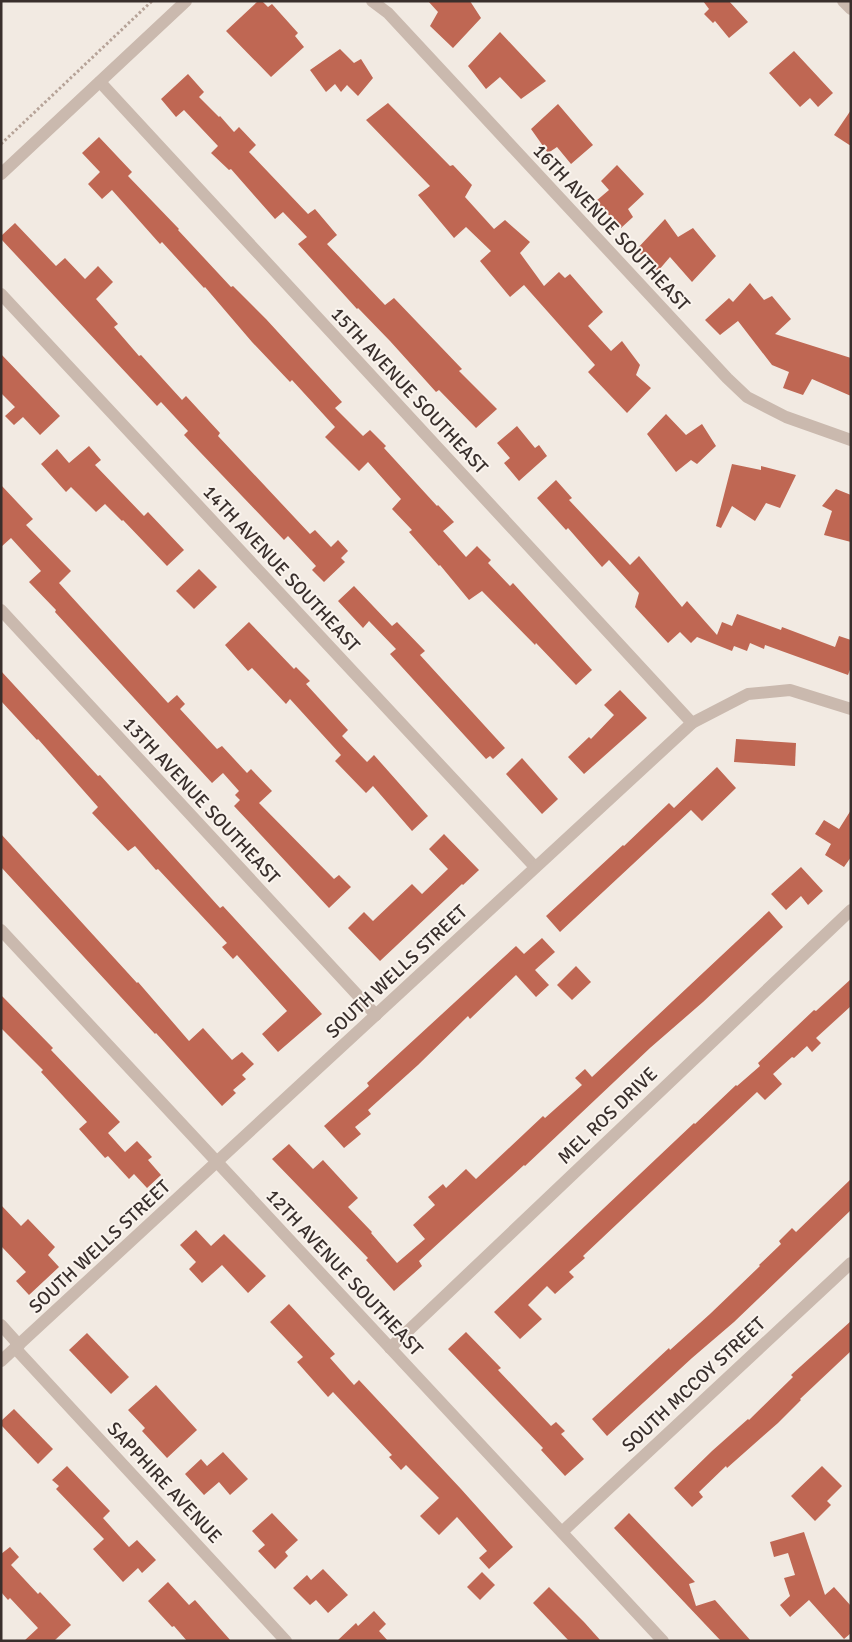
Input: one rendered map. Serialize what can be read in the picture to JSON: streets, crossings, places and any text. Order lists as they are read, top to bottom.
{
  "streets": {
    "street": [
      "16TH AVENUE SOUTHEAST",
      "15TH AVENUE SOUTHEAST",
      "14TH AVENUE SOUTHEAST",
      "13TH AVENUE SOUTHEAST",
      "SOUTH WELLS STREET",
      "MEL ROS DRIVE",
      "12TH AVENUE SOUTHEAST",
      "SOUTH MCCOY STREET",
      "SAPPHIRE AVENUE"
    ]
  },
  "crossings": [
    ["15TH AVENUE SOUTHEAST", "SOUTH WELLS STREET"],
    ["14TH AVENUE SOUTHEAST", "SOUTH WELLS STREET"],
    ["13TH AVENUE SOUTHEAST", "SOUTH WELLS STREET"],
    ["SOUTH WELLS STREET", "12TH AVENUE SOUTHEAST"],
    ["SOUTH WELLS STREET", "SAPPHIRE AVENUE"],
    ["MEL ROS DRIVE", "12TH AVENUE SOUTHEAST"],
    ["12TH AVENUE SOUTHEAST", "SOUTH MCCOY STREET"]
  ]
}
